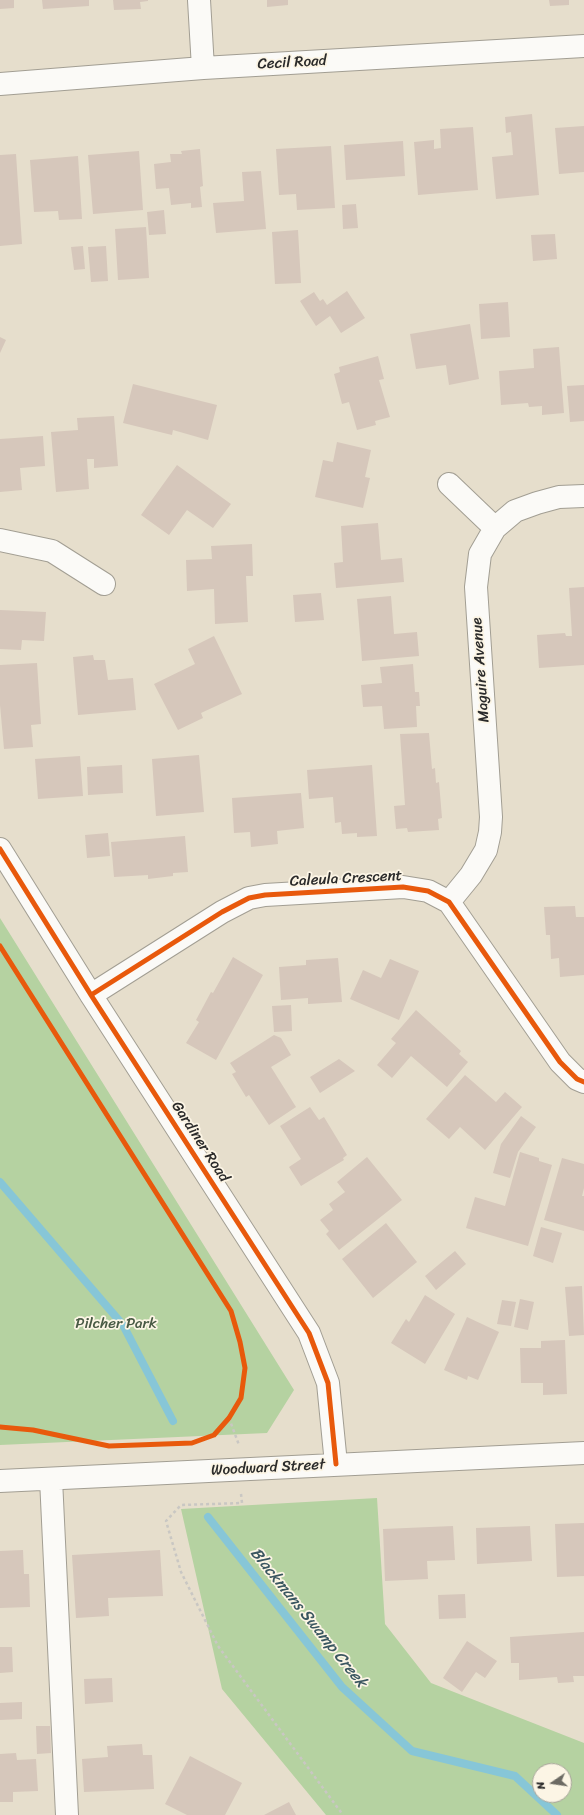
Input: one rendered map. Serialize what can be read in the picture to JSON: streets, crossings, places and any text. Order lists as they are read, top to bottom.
{
  "streets": {
    "street": [
      "Cecil Road",
      "Maguire Avenue",
      "Caleula Crescent",
      "Gardiner Road",
      "Woodward Street"
    ]
  },
  "crossings": [
    ["Maguire Avenue", "Caleula Crescent"],
    ["Caleula Crescent", "Gardiner Road"],
    ["Gardiner Road", "Woodward Street"]
  ],
  "water": ["Blackmans Swamp Creek"],
  "parks": ["Pilcher Park"],
  "north": "left"
}
